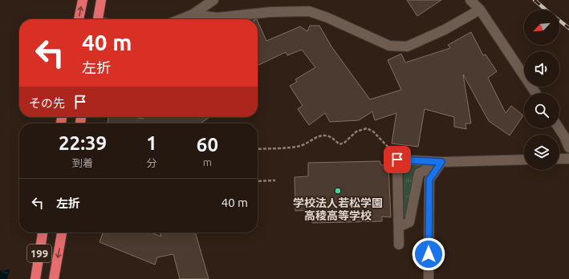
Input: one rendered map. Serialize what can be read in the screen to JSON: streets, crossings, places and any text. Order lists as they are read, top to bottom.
{
  "streets": {
    "highway": ["199"]
  },
  "places": ["学校法人若松学園 高稜高等学校"],
  "north": "bottom left",
  "page": {
    "turn": ["40 m", "左折"],
    "then": "その先",
    "eta": [
      "22:39",
      "到着",
      "1",
      "分",
      "60",
      "m"
    ],
    "list": [
      {
        "name": "左折",
        "value": "40 m"
      }
    ]
  }
}
